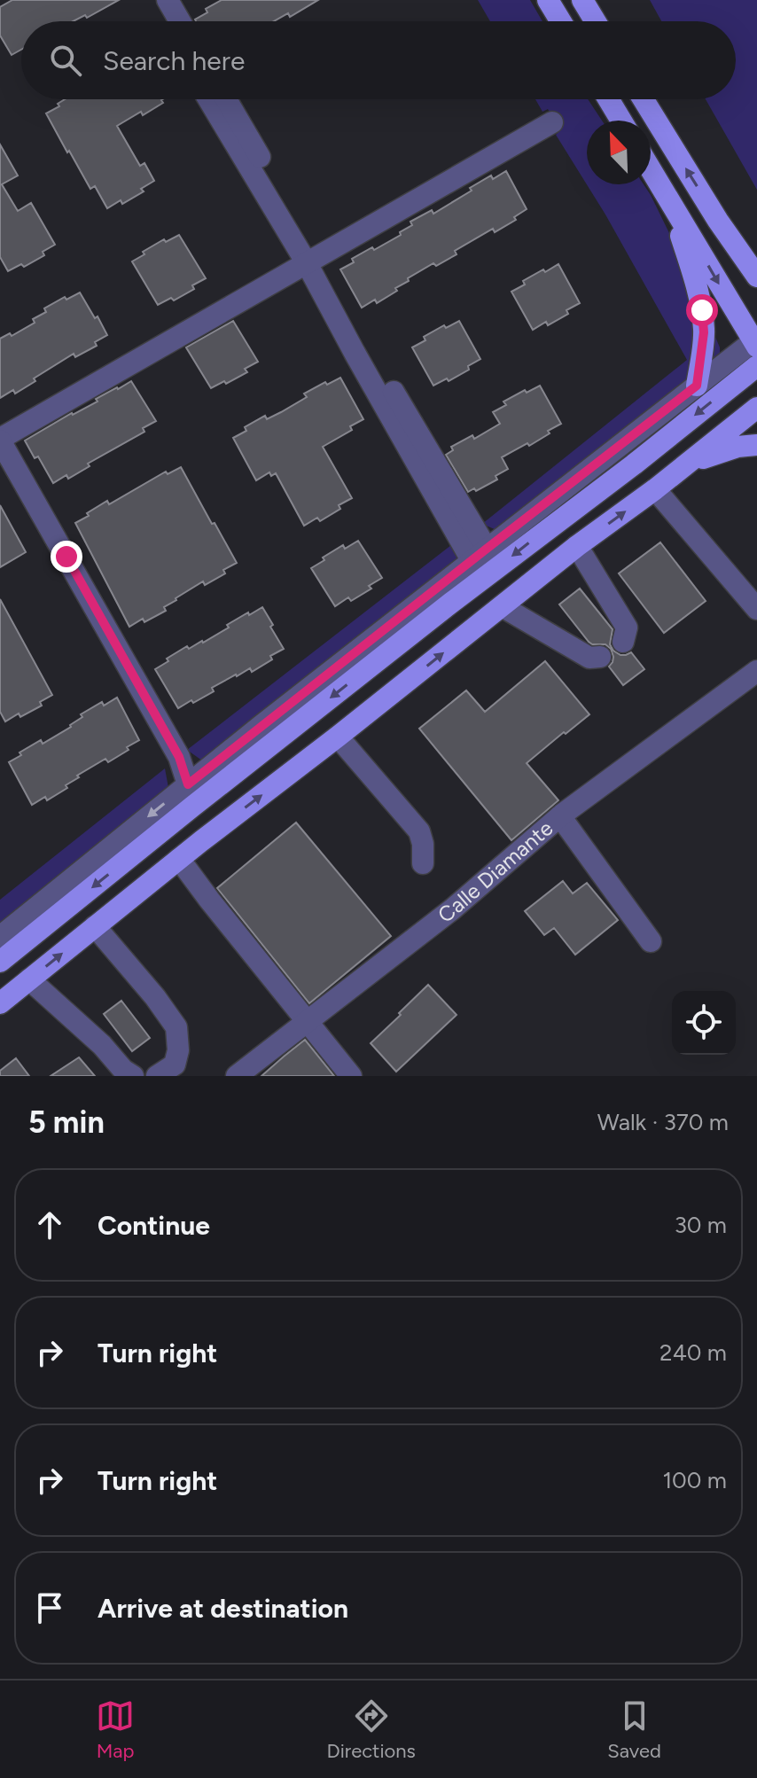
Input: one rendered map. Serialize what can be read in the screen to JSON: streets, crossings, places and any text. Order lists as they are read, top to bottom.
{
  "streets": {
    "street": ["Calle Diamante"]
  },
  "north": "top left",
  "page": {
    "search": "Search here",
    "heading": ["5 min", "Walk · 370 m"],
    "list": [
      ["Continue", "30 m"],
      ["Turn right", "240 m"],
      ["Turn right", "100 m"],
      "Arrive at destination"
    ],
    "nav": ["Map", "Directions", "Saved"]
  }
}
